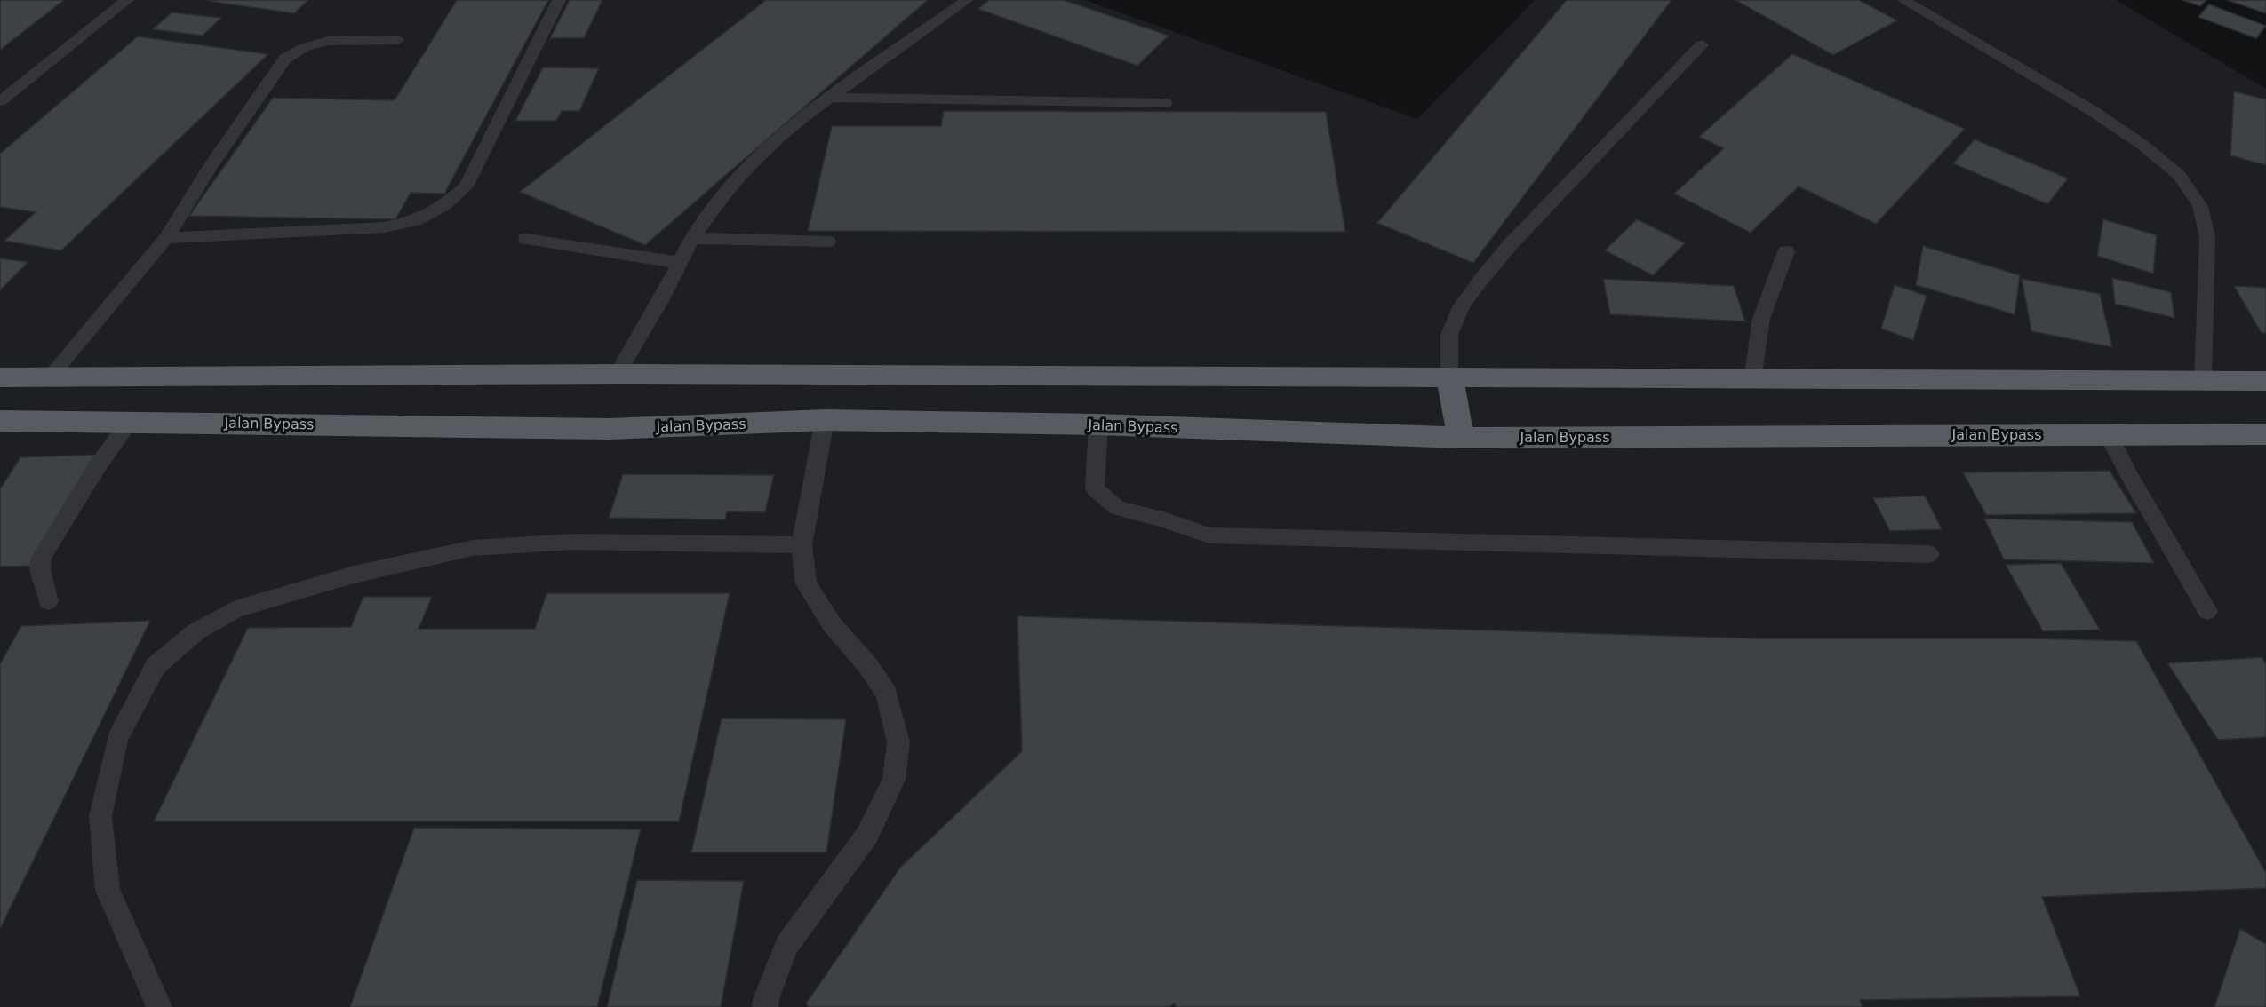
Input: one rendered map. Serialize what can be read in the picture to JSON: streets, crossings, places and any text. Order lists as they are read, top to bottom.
{
  "streets": {
    "highway": ["Jalan Bypass"]
  }
}
